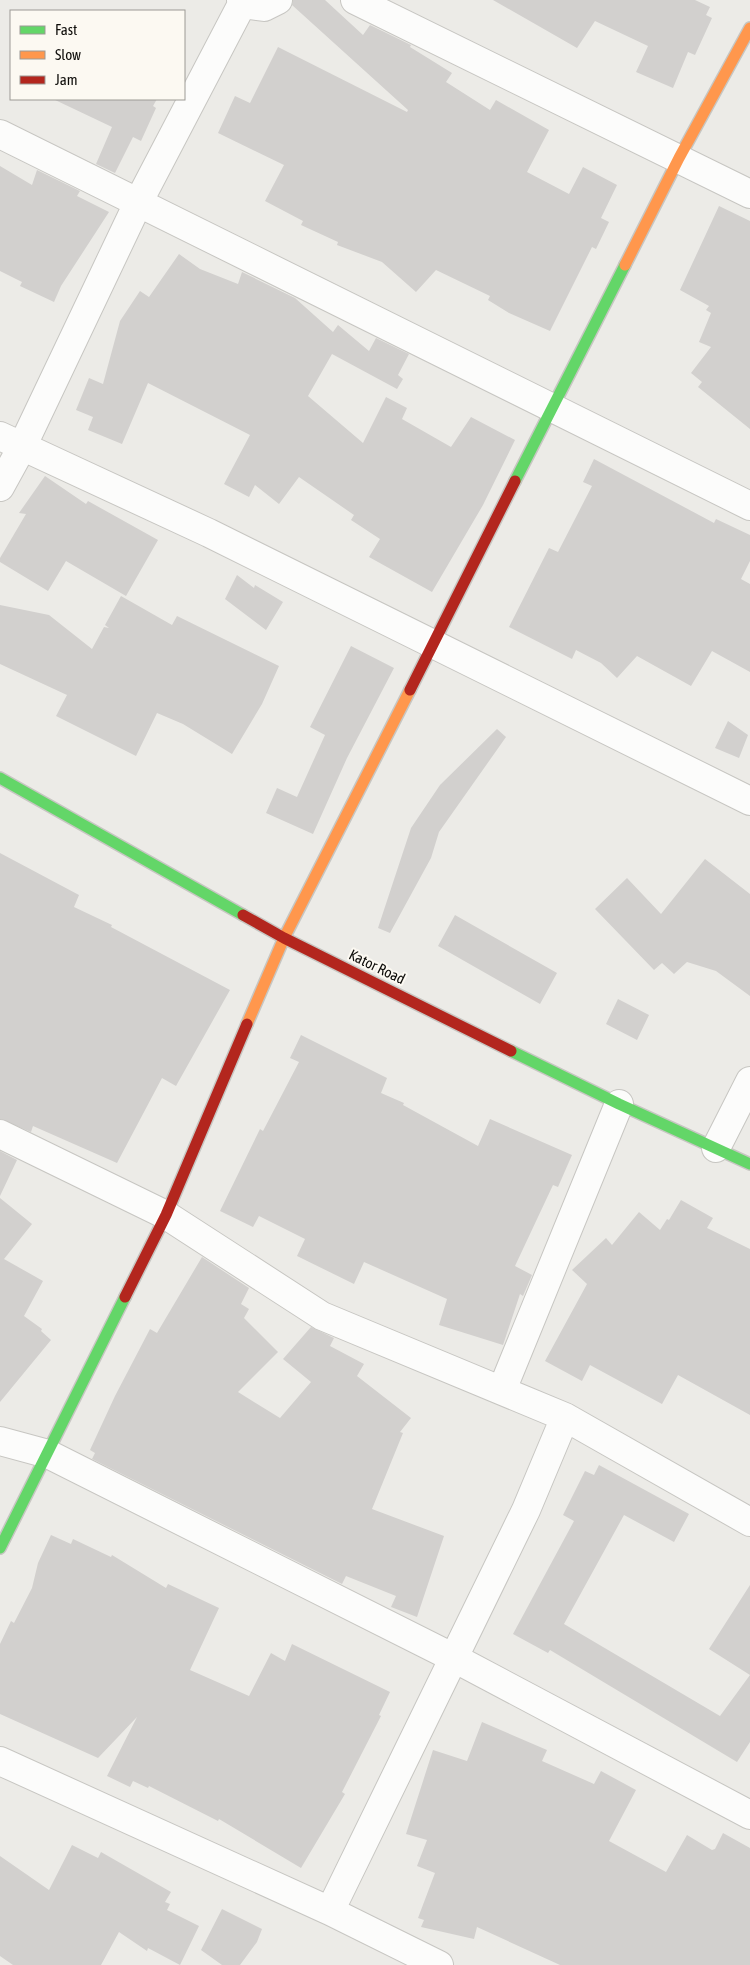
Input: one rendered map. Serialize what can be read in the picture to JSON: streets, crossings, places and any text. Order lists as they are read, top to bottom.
{
  "streets": {
    "street": ["Kator Road"]
  },
  "legend": ["Fast", "Slow", "Jam"]
}
